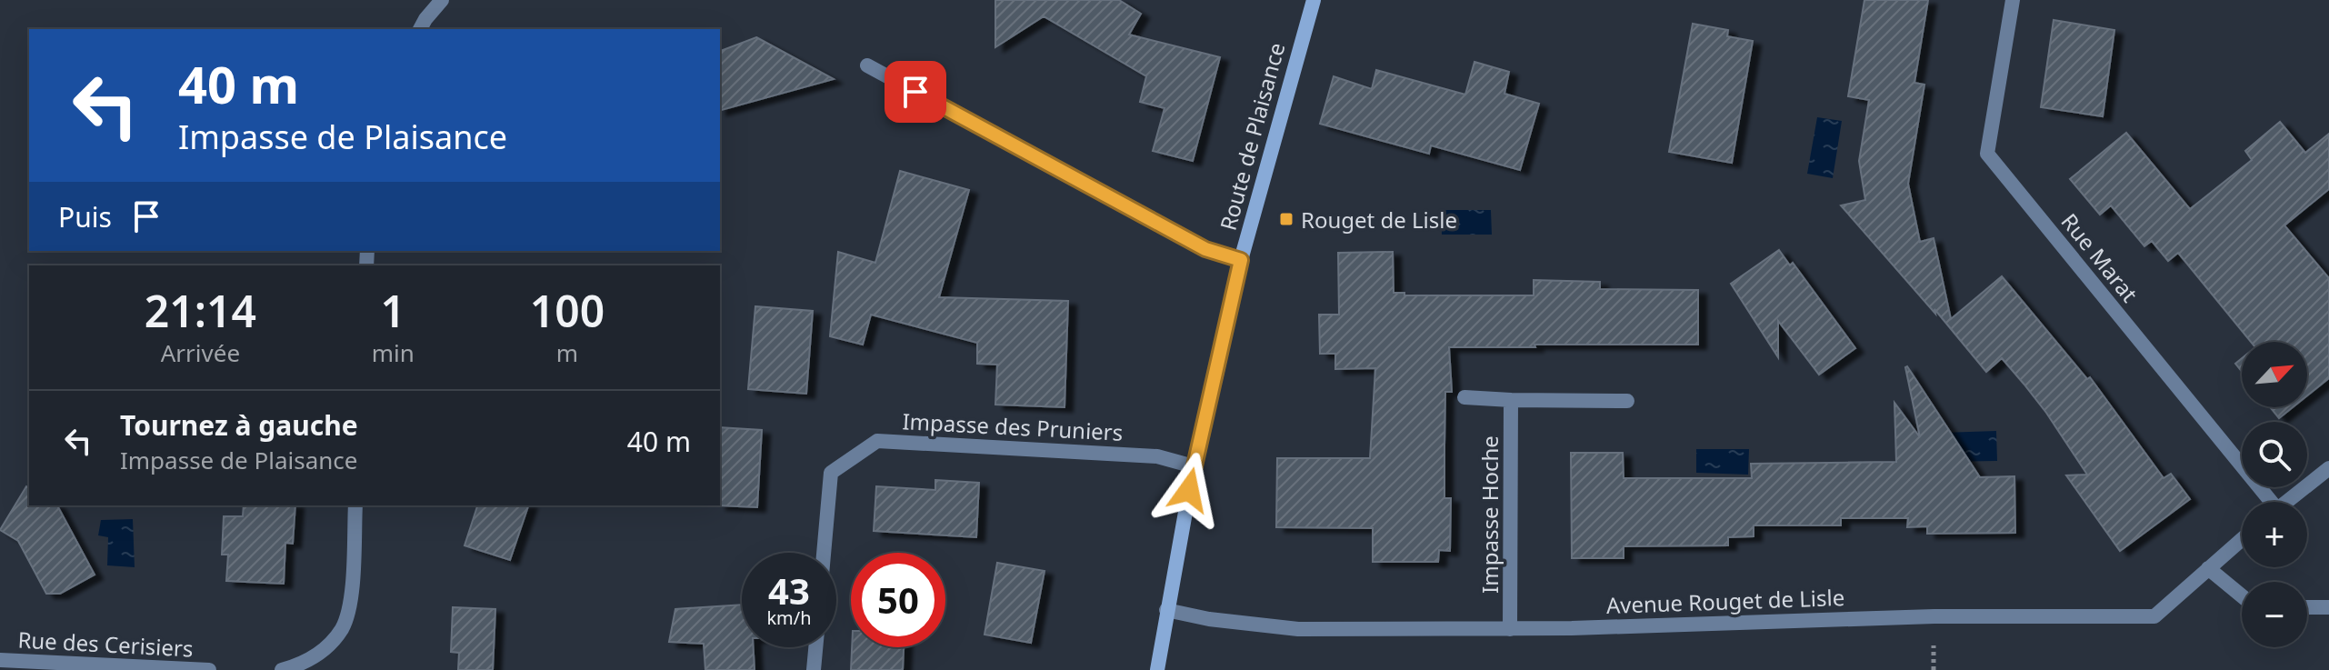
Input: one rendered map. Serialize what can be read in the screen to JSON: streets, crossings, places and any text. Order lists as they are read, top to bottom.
{
  "streets": {
    "main road": ["Route de Plaisance"],
    "street": [
      "Rue Marat",
      "Impasse des Pruniers",
      "Impasse Hoche",
      "Avenue Rouget de Lisle",
      "Rue des Cerisiers"
    ]
  },
  "crossings": [
    ["Route de Plaisance", "Impasse des Pruniers"],
    ["Route de Plaisance", "Avenue Rouget de Lisle"],
    ["Impasse Hoche", "Avenue Rouget de Lisle"]
  ],
  "places": {
    "transit": ["Rouget de Lisle"]
  },
  "north": "top right",
  "page": {
    "turn": ["40 m", "Impasse de Plaisance"],
    "then": "Puis",
    "eta": [
      "21:14",
      "Arrivée",
      "1",
      "min",
      "100",
      "m"
    ],
    "map_buttons": ["+", "−"],
    "list": [
      {
        "name": "Tournez à gauche",
        "note": "Impasse de Plaisance",
        "value": "40 m"
      }
    ],
    "speed": "43 km/h",
    "limit": "50"
  }
}
